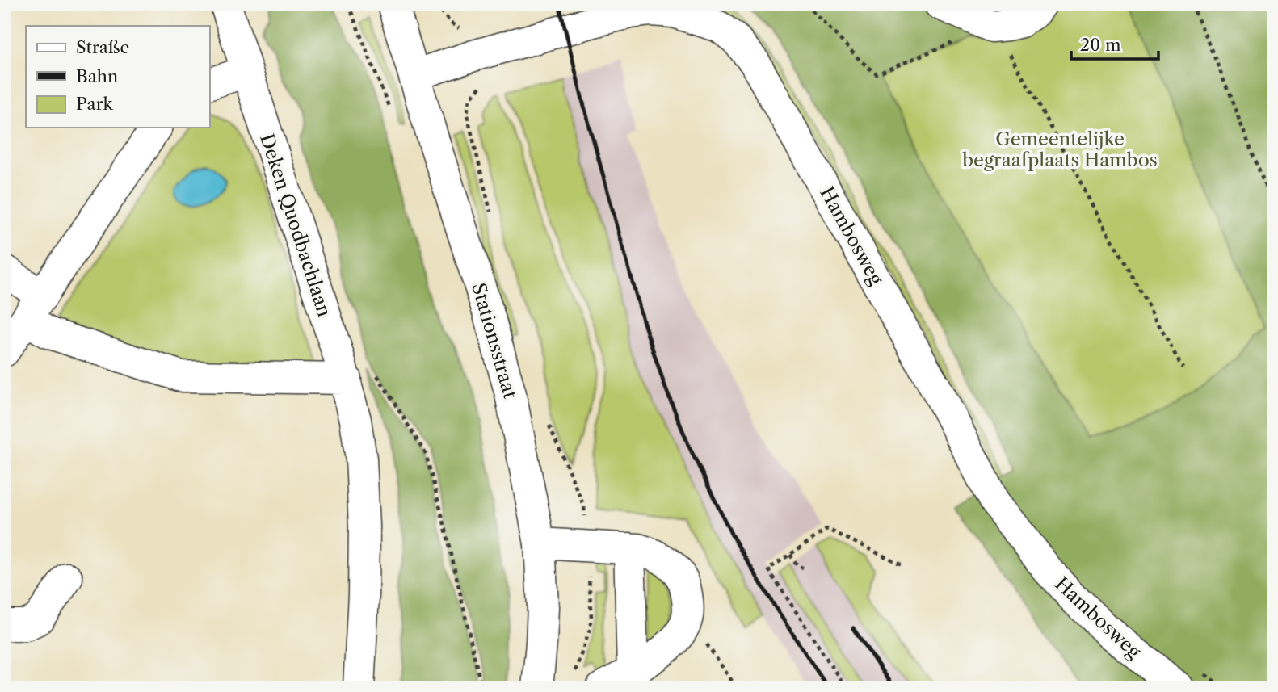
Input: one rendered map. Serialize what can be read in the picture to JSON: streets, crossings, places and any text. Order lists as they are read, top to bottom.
{
  "streets": {
    "street": ["Deken Quodbachlaan", "Hambosweg", "Stationsstraat"]
  },
  "crossings": [
    ["Hambosweg", "Stationsstraat"]
  ],
  "parks": ["Gemeentelijke begraafplaats Hambos"],
  "legend": ["Straße", "Bahn", "Park"],
  "scale_bar": "20 m"
}
